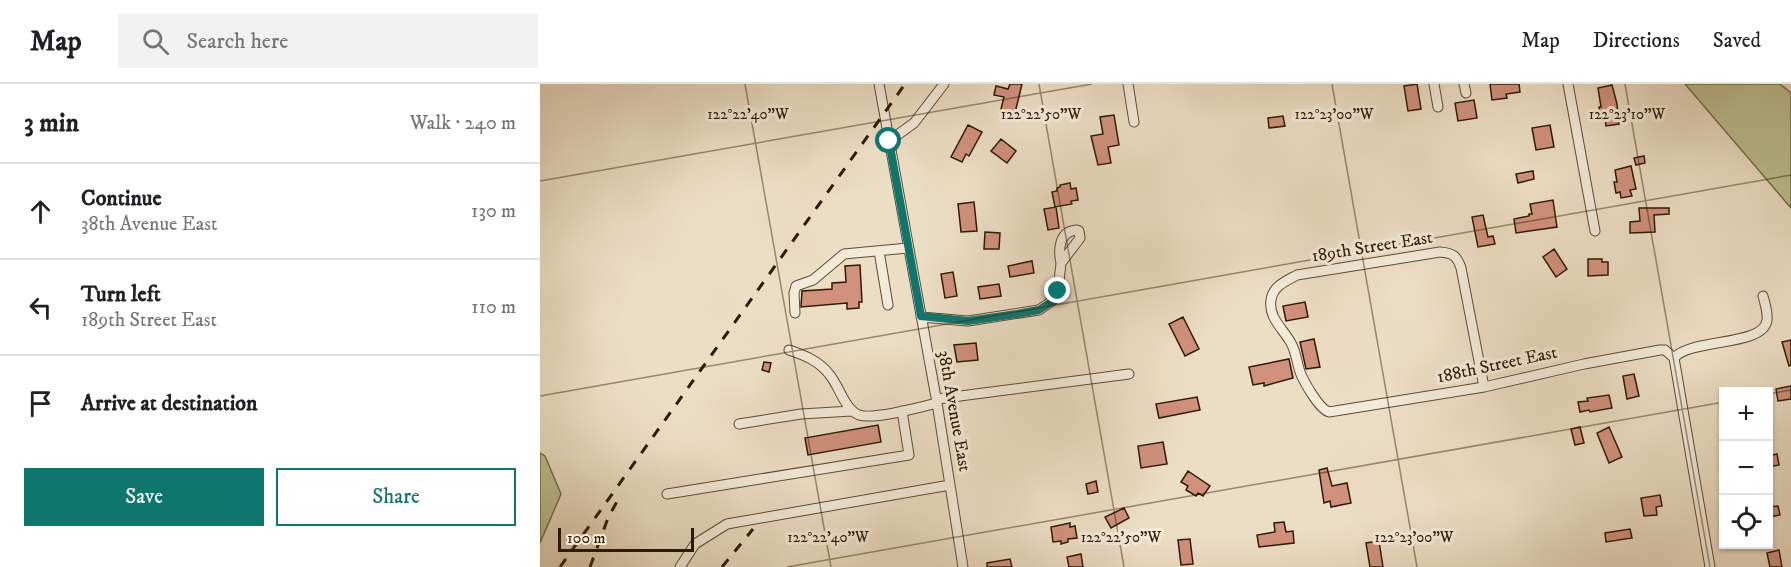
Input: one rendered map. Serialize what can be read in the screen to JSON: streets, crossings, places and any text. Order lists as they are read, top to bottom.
{
  "streets": {
    "street": ["189th Street East", "188th Street East", "38th Avenue East"]
  },
  "crossings": [
    ["189th Street East", "188th Street East"]
  ],
  "scale_bar": "100 m",
  "page": {
    "header": "Map",
    "search": "Search here",
    "nav": ["Map", "Directions", "Saved"],
    "heading": ["3 min", "Walk · 240 m"],
    "list": [
      ["Continue", "38th Avenue East", "130 m"],
      ["Turn left", "189th Street East", "110 m"],
      "Arrive at destination"
    ],
    "map_buttons": ["+", "−"],
    "buttons": ["Save", "Share"],
    "scale": "100 m"
  },
  "coordinates": [
    "122°22'40\"W",
    "122°22'50\"W",
    "122°23'00\"W",
    "122°23'10\"W"
  ]
}
